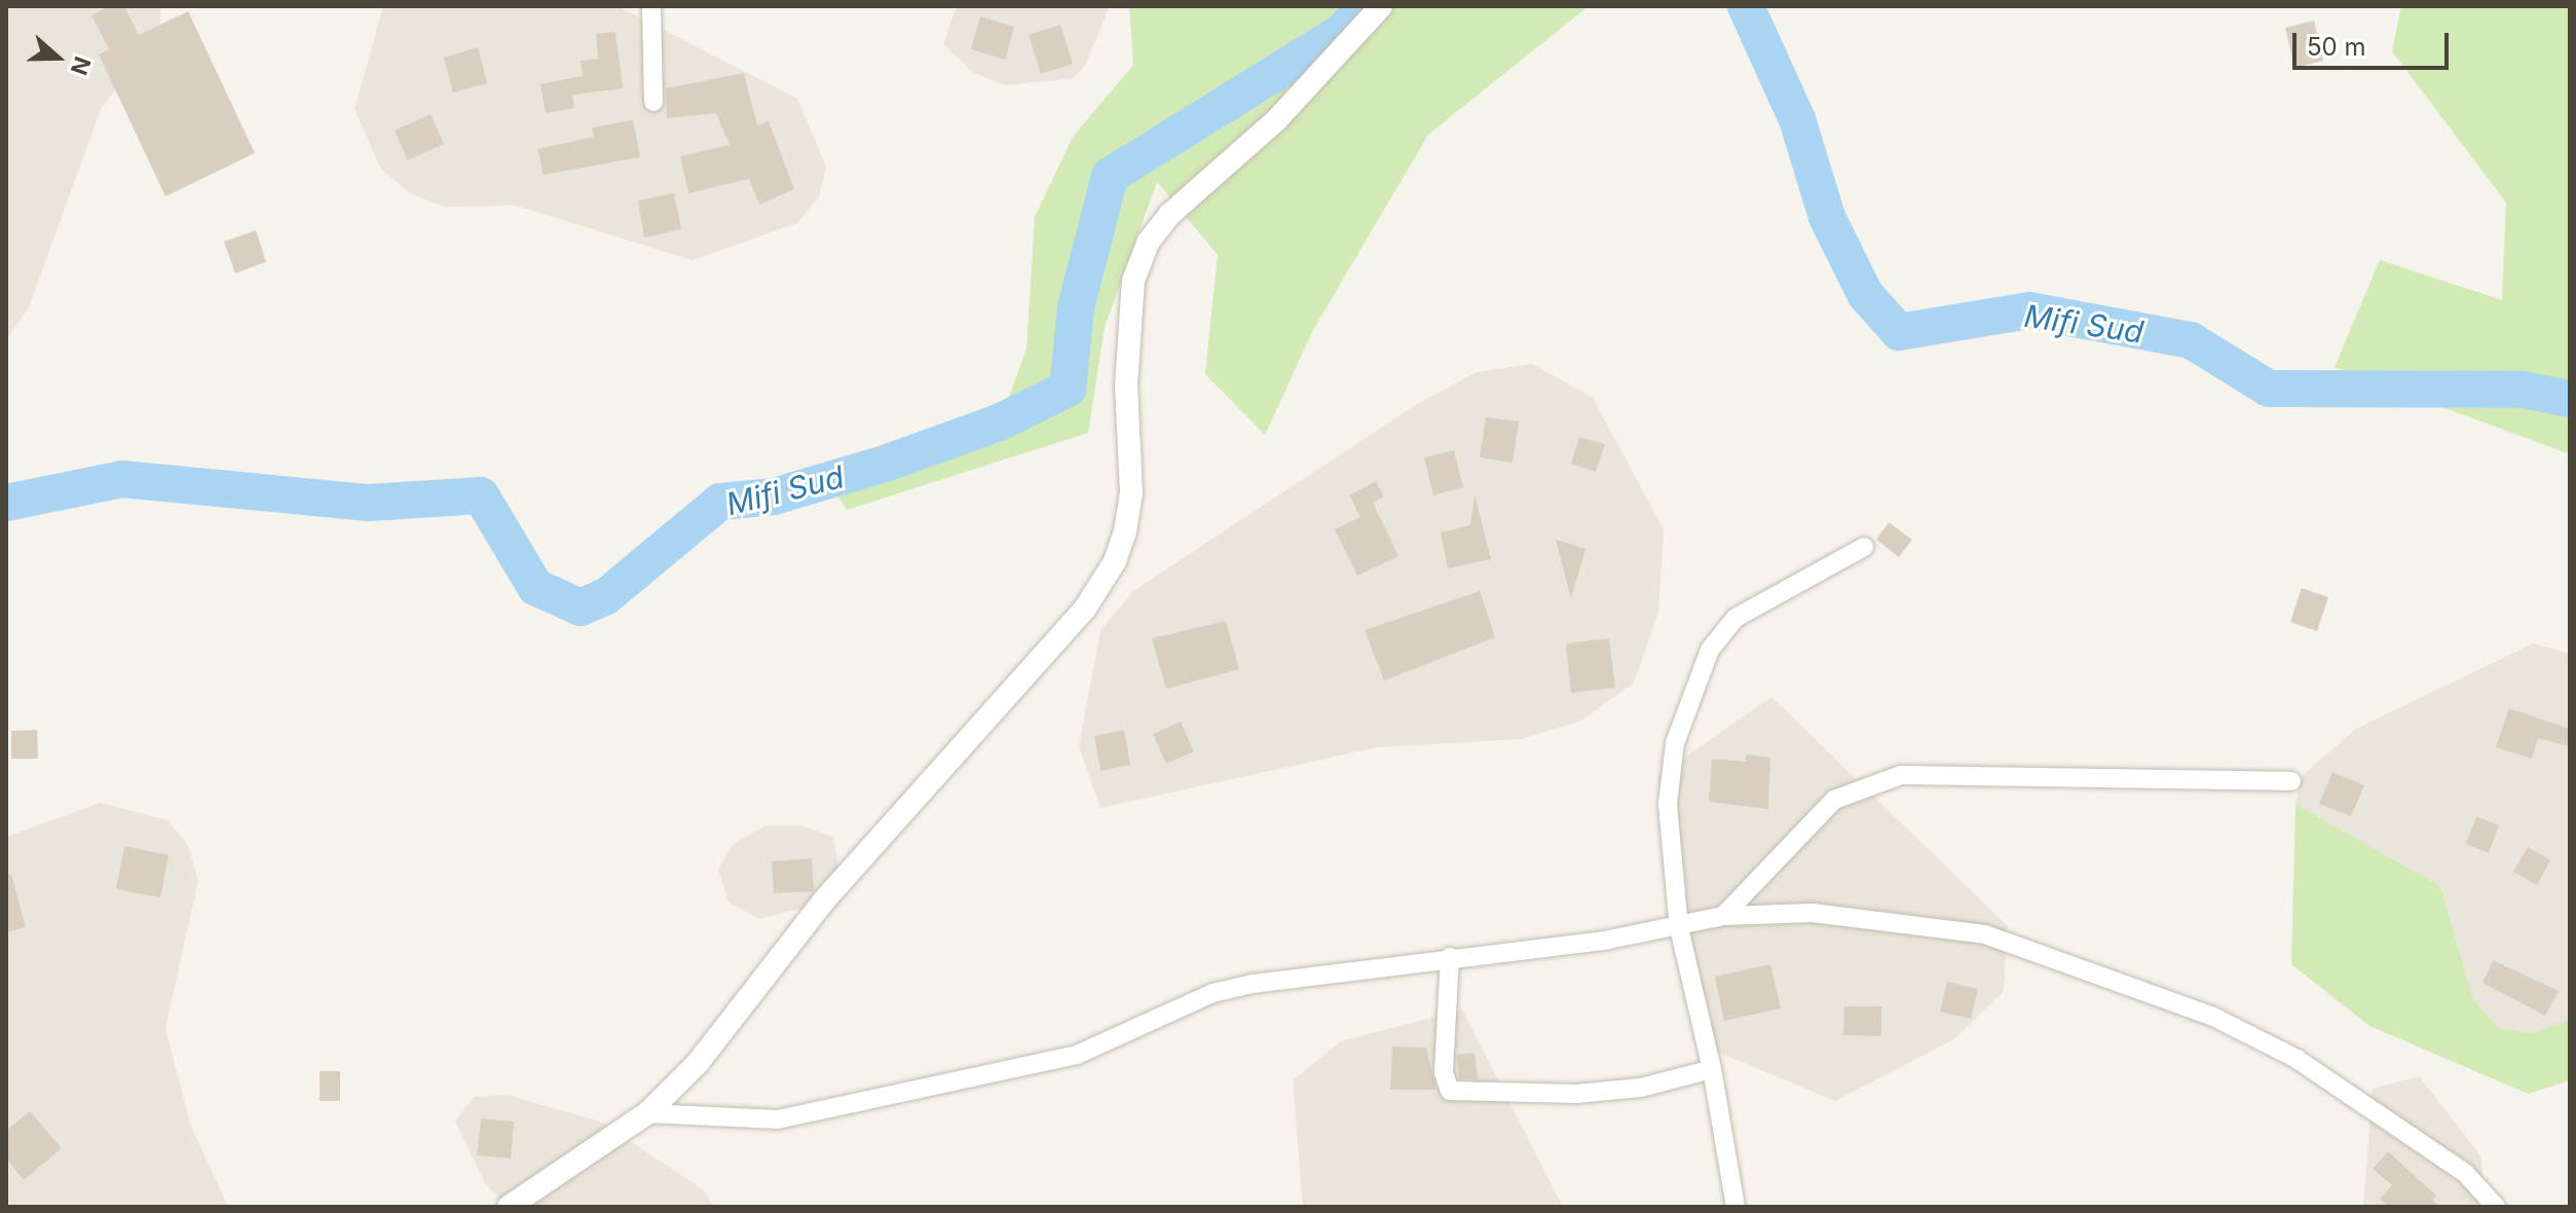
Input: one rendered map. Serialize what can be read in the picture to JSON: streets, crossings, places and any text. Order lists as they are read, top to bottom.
{
  "water": ["Mifi Sud"],
  "scale_bar": "50 m",
  "north": "right"
}
